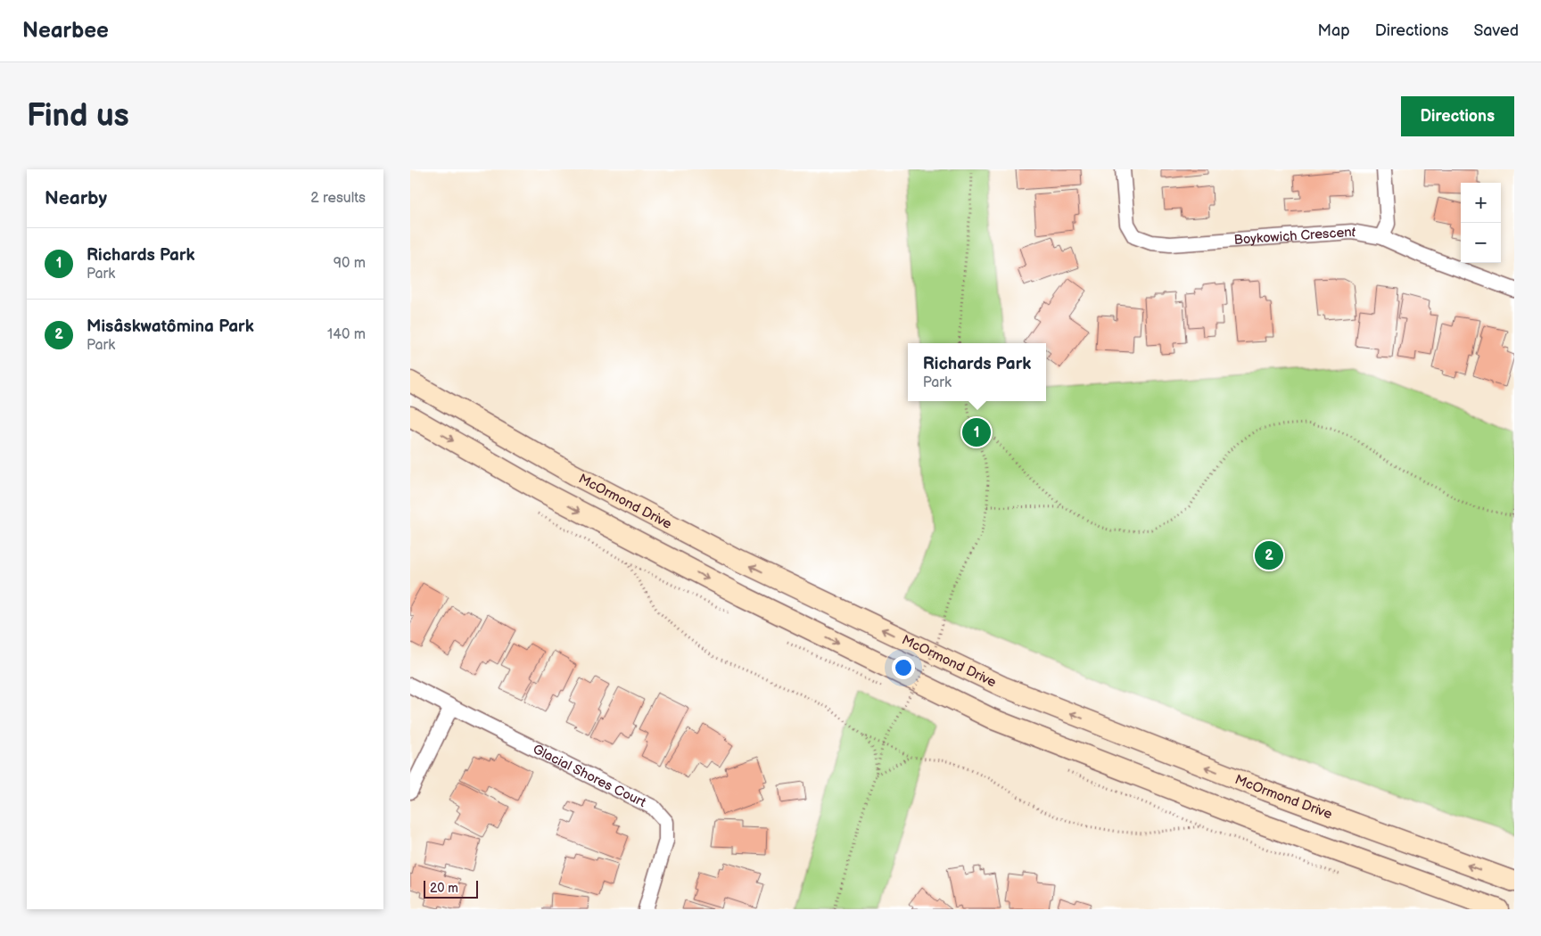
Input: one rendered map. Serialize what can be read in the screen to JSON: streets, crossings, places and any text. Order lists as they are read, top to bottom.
{
  "streets": {
    "main road": ["McOrmond Drive"],
    "street": ["Boykowich Crescent", "Glacial Shores Court"]
  },
  "scale_bar": "20 m",
  "page": {
    "header": "Nearbee",
    "nav": ["Map", "Directions", "Saved"],
    "buttons": "Directions",
    "title": "Find us",
    "heading": ["Nearby", "2 results"],
    "map_buttons": ["+", "−"],
    "list": [
      {
        "mark": "1",
        "name": "Richards Park",
        "note": "Park",
        "value": "90 m"
      },
      {
        "mark": "2",
        "name": "Misâskwatômina Park",
        "note": "Park",
        "value": "140 m"
      }
    ],
    "popup": ["Richards Park", "Park"],
    "pins": ["1", "2"],
    "scale": "20 m"
  }
}
